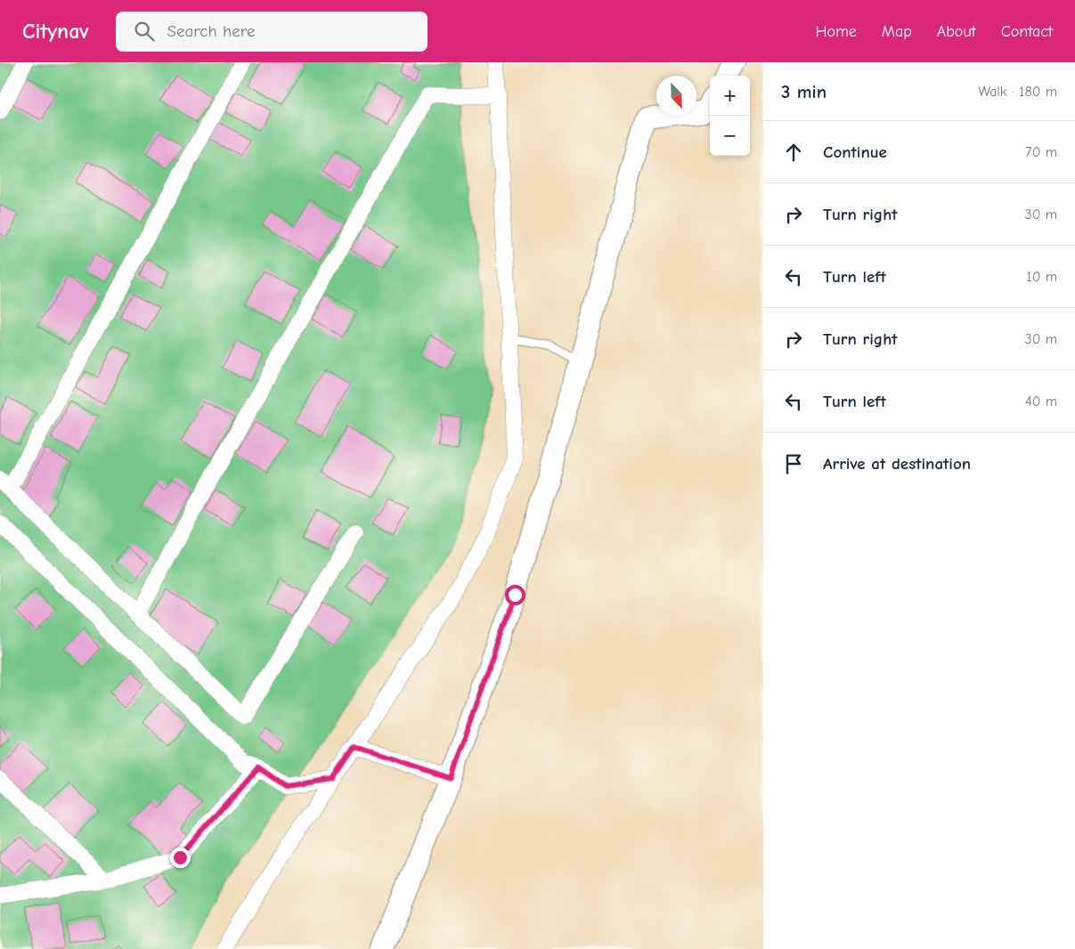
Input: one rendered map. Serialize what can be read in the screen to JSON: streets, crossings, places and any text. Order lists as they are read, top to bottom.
{
  "north": "bottom right",
  "page": {
    "header": "Citynav",
    "search": "Search here",
    "nav": [
      "Home",
      "Map",
      "About",
      "Contact"
    ],
    "heading": ["3 min", "Walk · 180 m"],
    "map_buttons": ["+", "−"],
    "list": [
      ["Continue", "70 m"],
      ["Turn right", "30 m"],
      ["Turn left", "10 m"],
      ["Turn right", "30 m"],
      ["Turn left", "40 m"],
      "Arrive at destination"
    ]
  }
}
